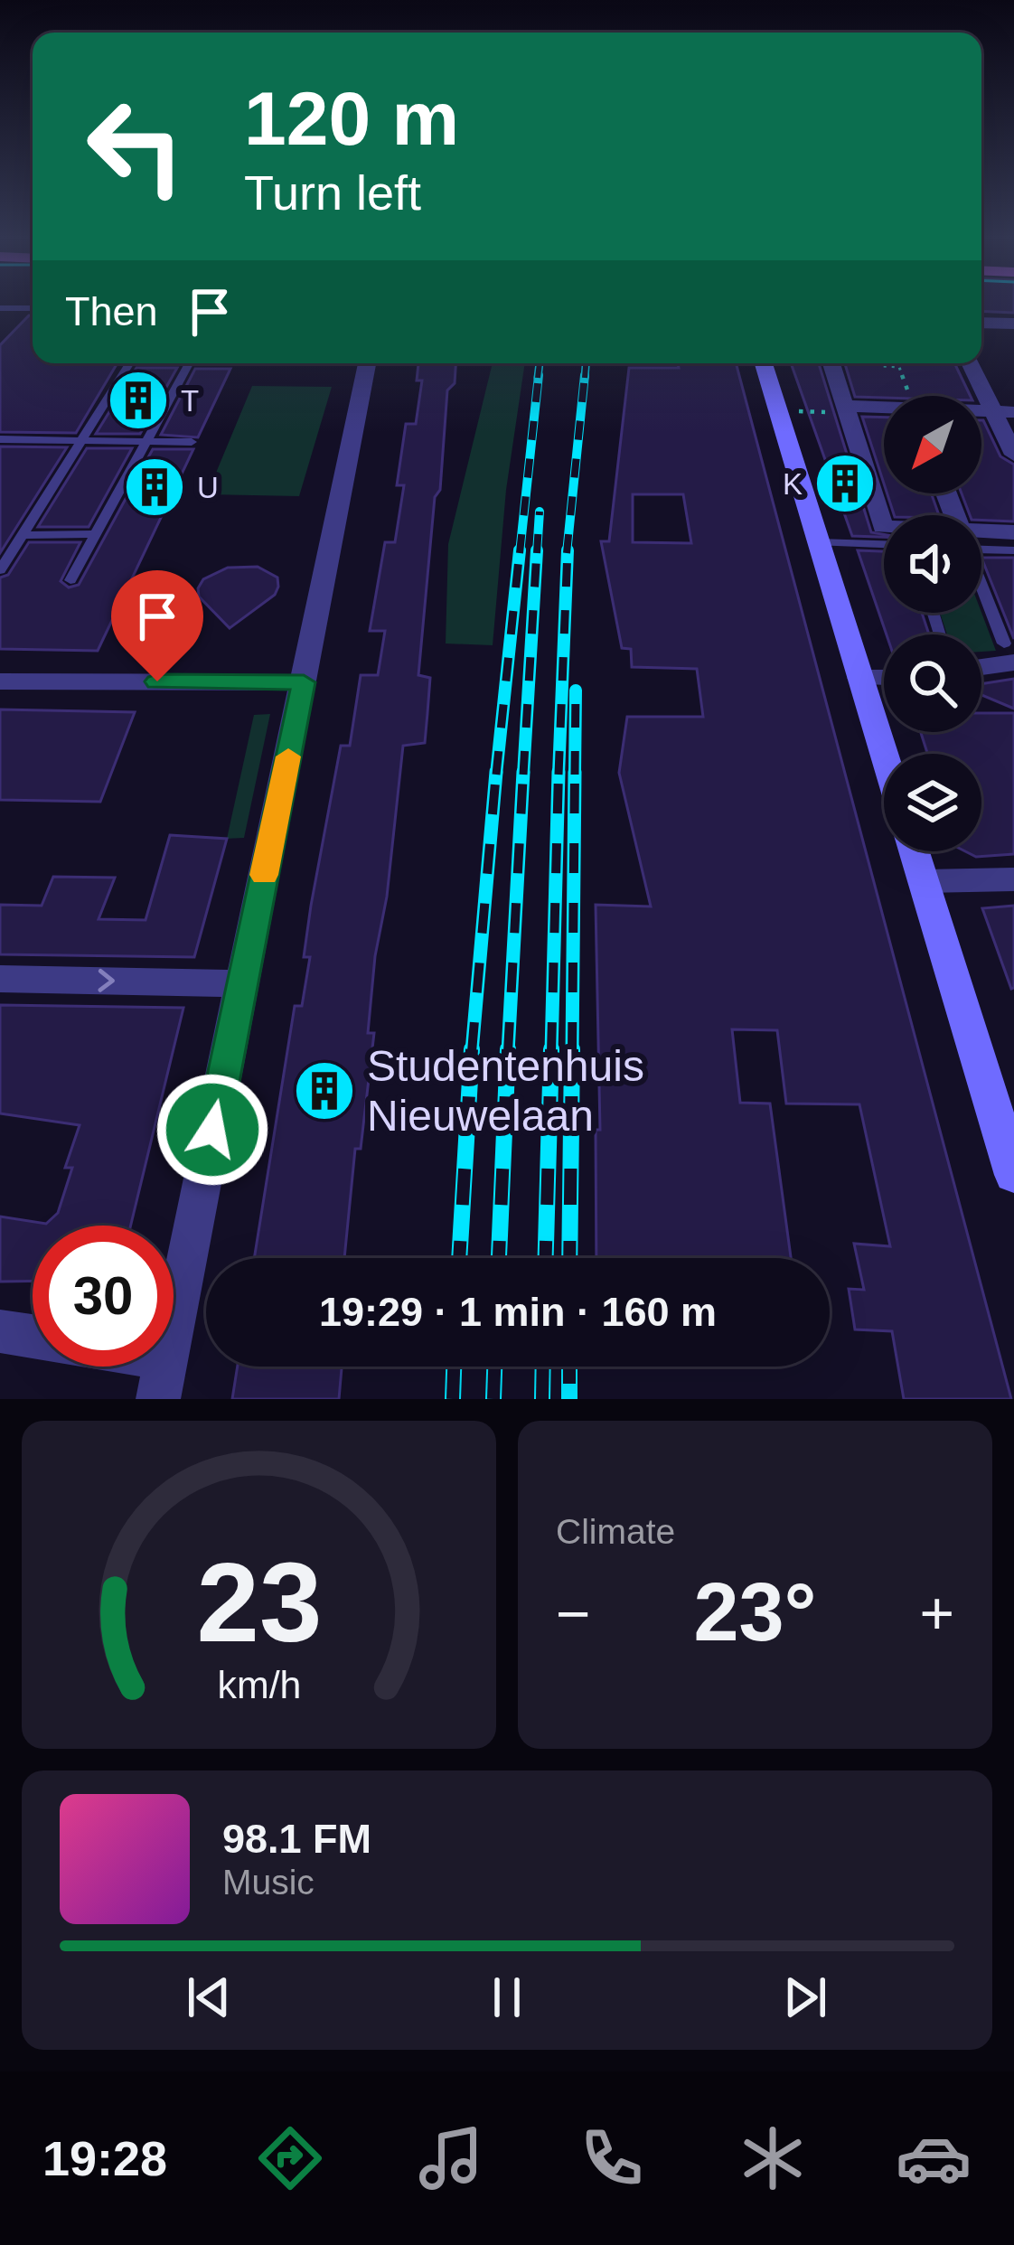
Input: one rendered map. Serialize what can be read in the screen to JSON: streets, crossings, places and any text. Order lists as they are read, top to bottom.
{
  "places": {
    "building": [
      "T",
      "K",
      "U",
      "Studentenhuis Nieuwelaan"
    ]
  },
  "north": "bottom left",
  "page": {
    "turn": ["120 m", "Turn left"],
    "then": "Then",
    "limit": "30",
    "trip": "19:29 · 1 min · 160 m",
    "tile": "Climate",
    "heat": ["−", "23°", "+"],
    "song": ["98.1 FM", "Music"],
    "tabs": "19:28",
    "gauge": ["23", "km/h"]
  }
}
